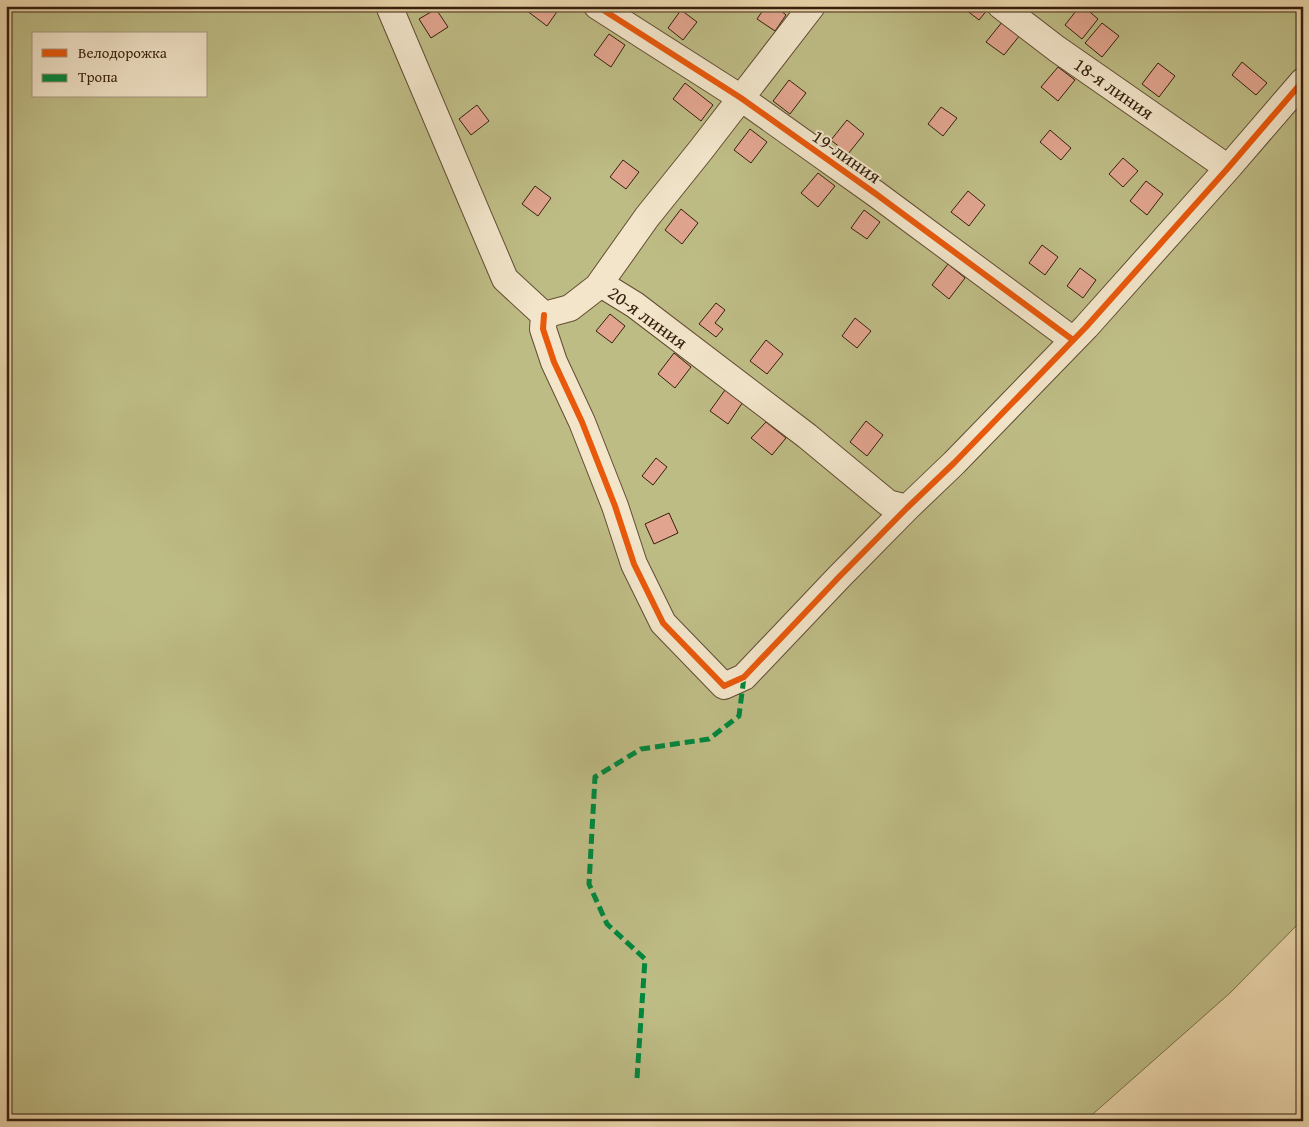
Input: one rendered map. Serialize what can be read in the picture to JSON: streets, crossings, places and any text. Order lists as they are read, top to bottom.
{
  "streets": {
    "street": ["18-я линия", "19-линия", "20-я линия"]
  },
  "legend": ["Велодорожка", "Тропа"]
}
